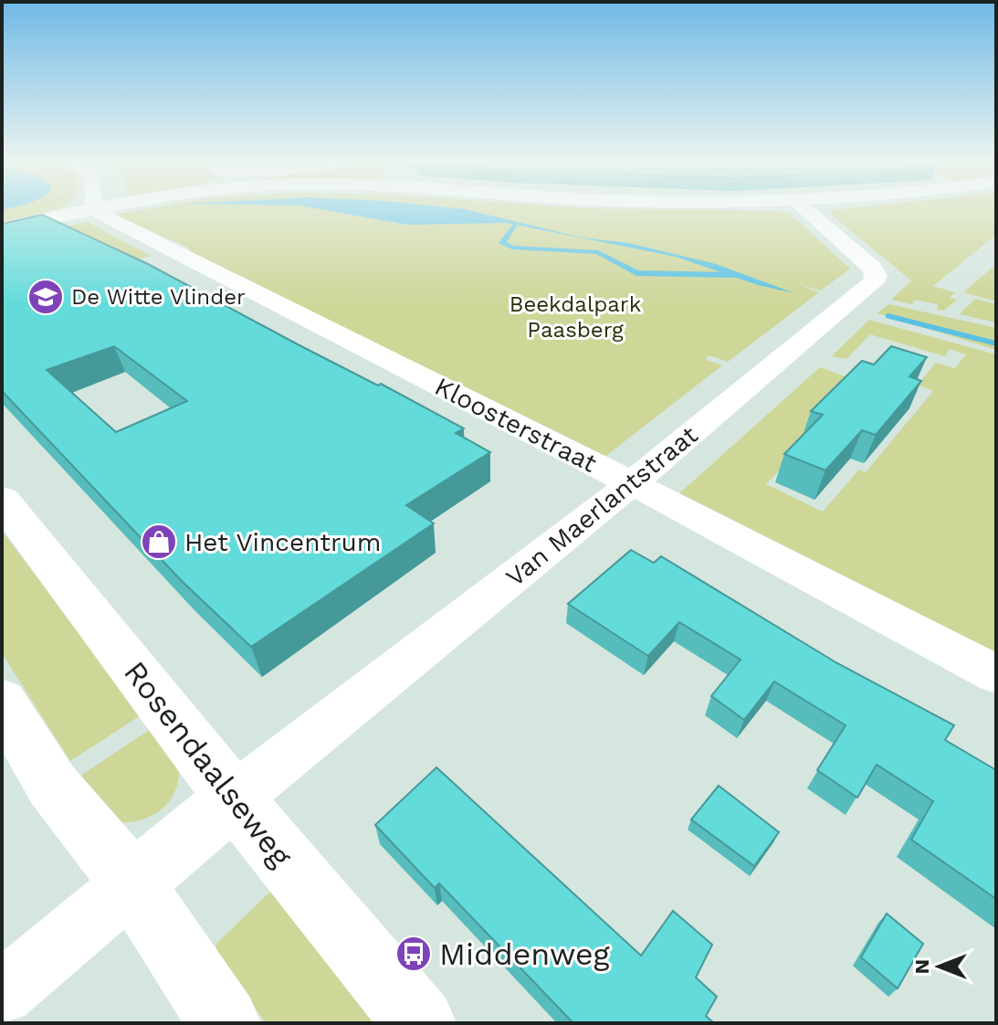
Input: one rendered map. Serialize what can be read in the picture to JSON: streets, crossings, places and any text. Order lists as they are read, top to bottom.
{
  "streets": {
    "street": ["Kloosterstraat", "Van Maerlantstraat", "Rosendaalseweg"]
  },
  "crossings": [
    ["Kloosterstraat", "Van Maerlantstraat"],
    ["Van Maerlantstraat", "Rosendaalseweg"]
  ],
  "parks": ["Beekdalpark Paasberg"],
  "places": {
    "school or university": ["De Witte Vlinder"],
    "shop": ["Het Vincentrum"],
    "bus stop": ["Middenweg"]
  },
  "north": "left"
}
